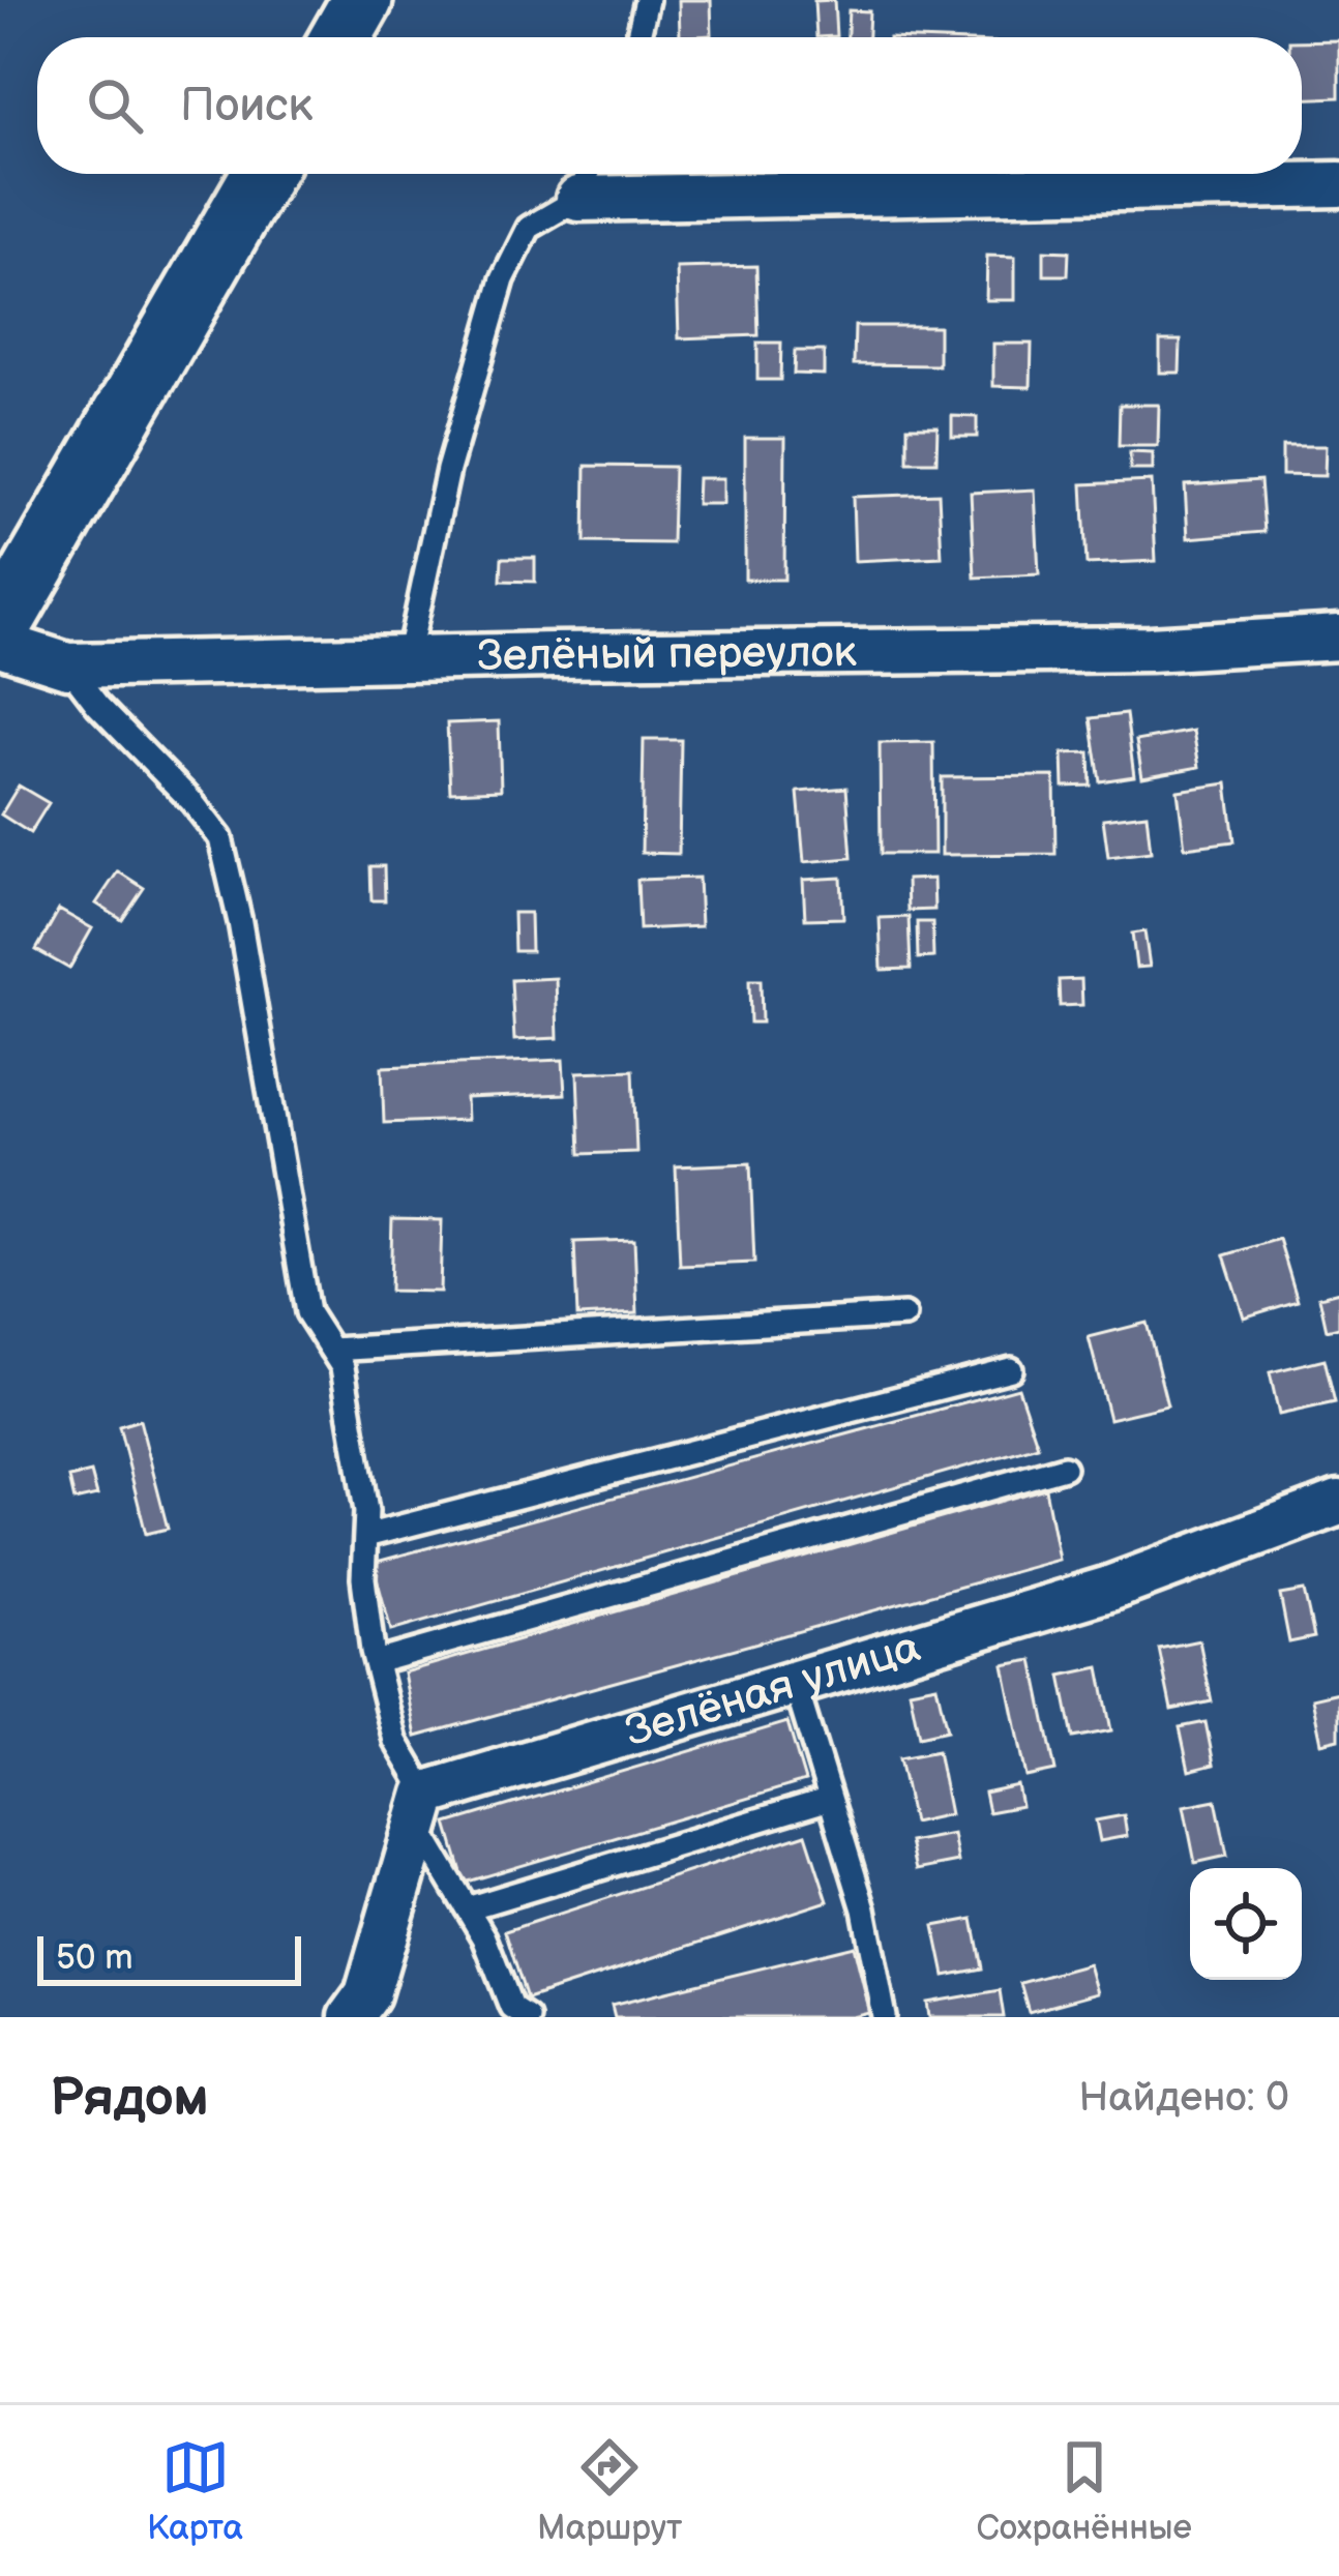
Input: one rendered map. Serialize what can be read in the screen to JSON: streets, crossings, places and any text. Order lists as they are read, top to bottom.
{
  "streets": {
    "street": ["Зелёный переулок", "Зелёная улица"]
  },
  "scale_bar": "50 m",
  "page": {
    "search": "Поиск",
    "scale": "50 m",
    "heading": ["Рядом", "Найдено: 0"],
    "nav": ["Карта", "Маршрут", "Сохранённые"]
  }
}
